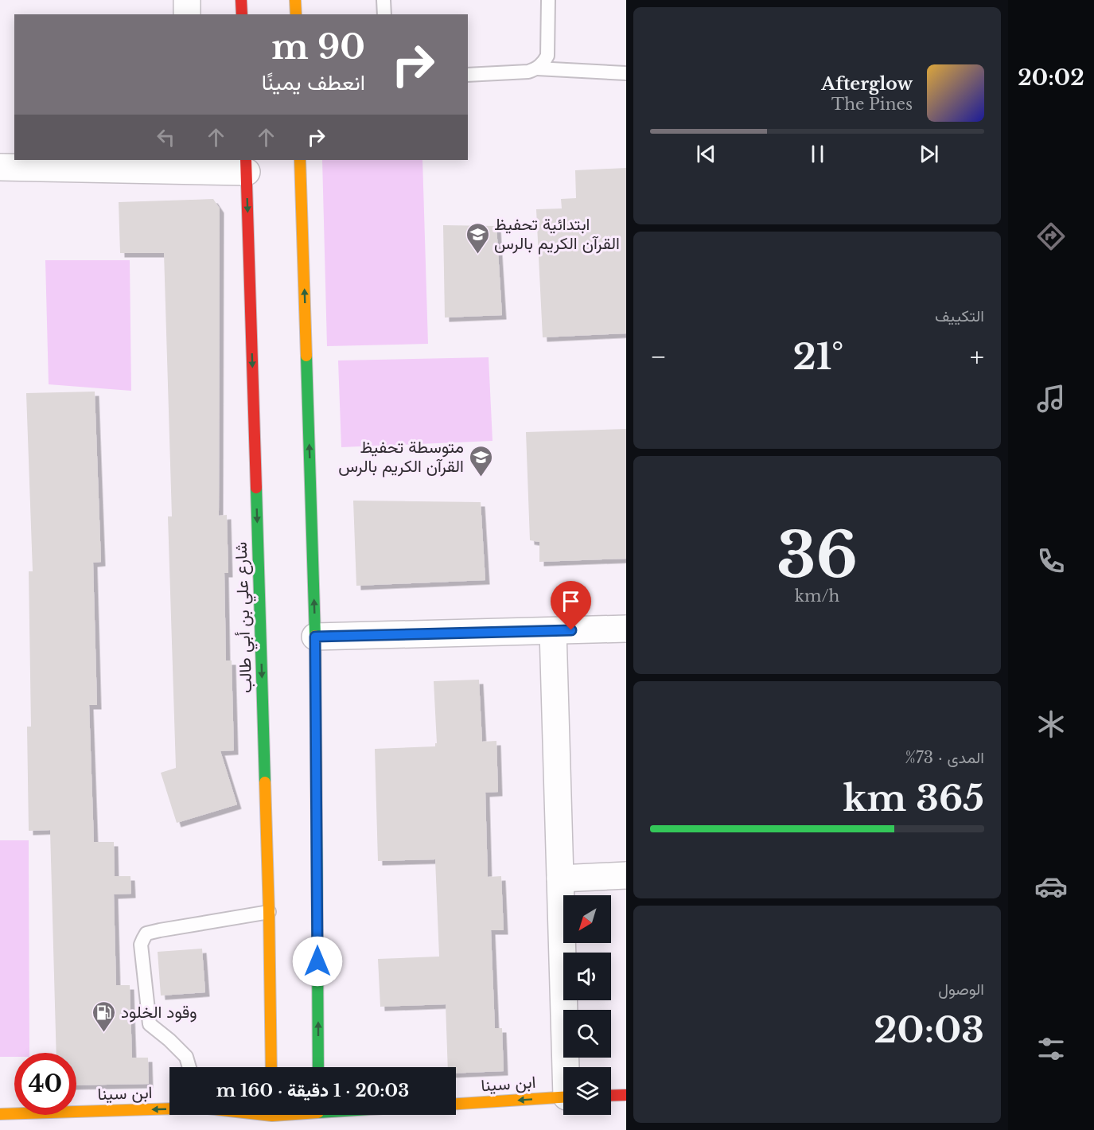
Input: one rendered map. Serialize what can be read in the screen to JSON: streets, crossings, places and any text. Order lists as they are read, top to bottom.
{
  "streets": {
    "street": ["شارع علي بن أبي طالب", "ابن سينا"]
  },
  "one_way": ["ابن سينا"],
  "places": {
    "school or university": ["ابتدائية تحفيظ القرآن الكريم بالرس", "متوسطة تحفيظ القرآن الكريم بالرس"],
    "fuel station": ["وقود الخلود"]
  },
  "north": "bottom left",
  "page": {
    "tabs": "20:02",
    "turn": ["90 m", "انعطف يمينًا"],
    "song": ["Afterglow", "The Pines"],
    "tile": [
      "التكييف",
      ["36", "km/h"],
      ["المدى · 73%", "365 km"],
      ["الوصول", "20:03"]
    ],
    "heat": ["−", "21°", "+"],
    "limit": "40",
    "trip": "20:03 · 1 دقيقة · 160 m"
  }
}
